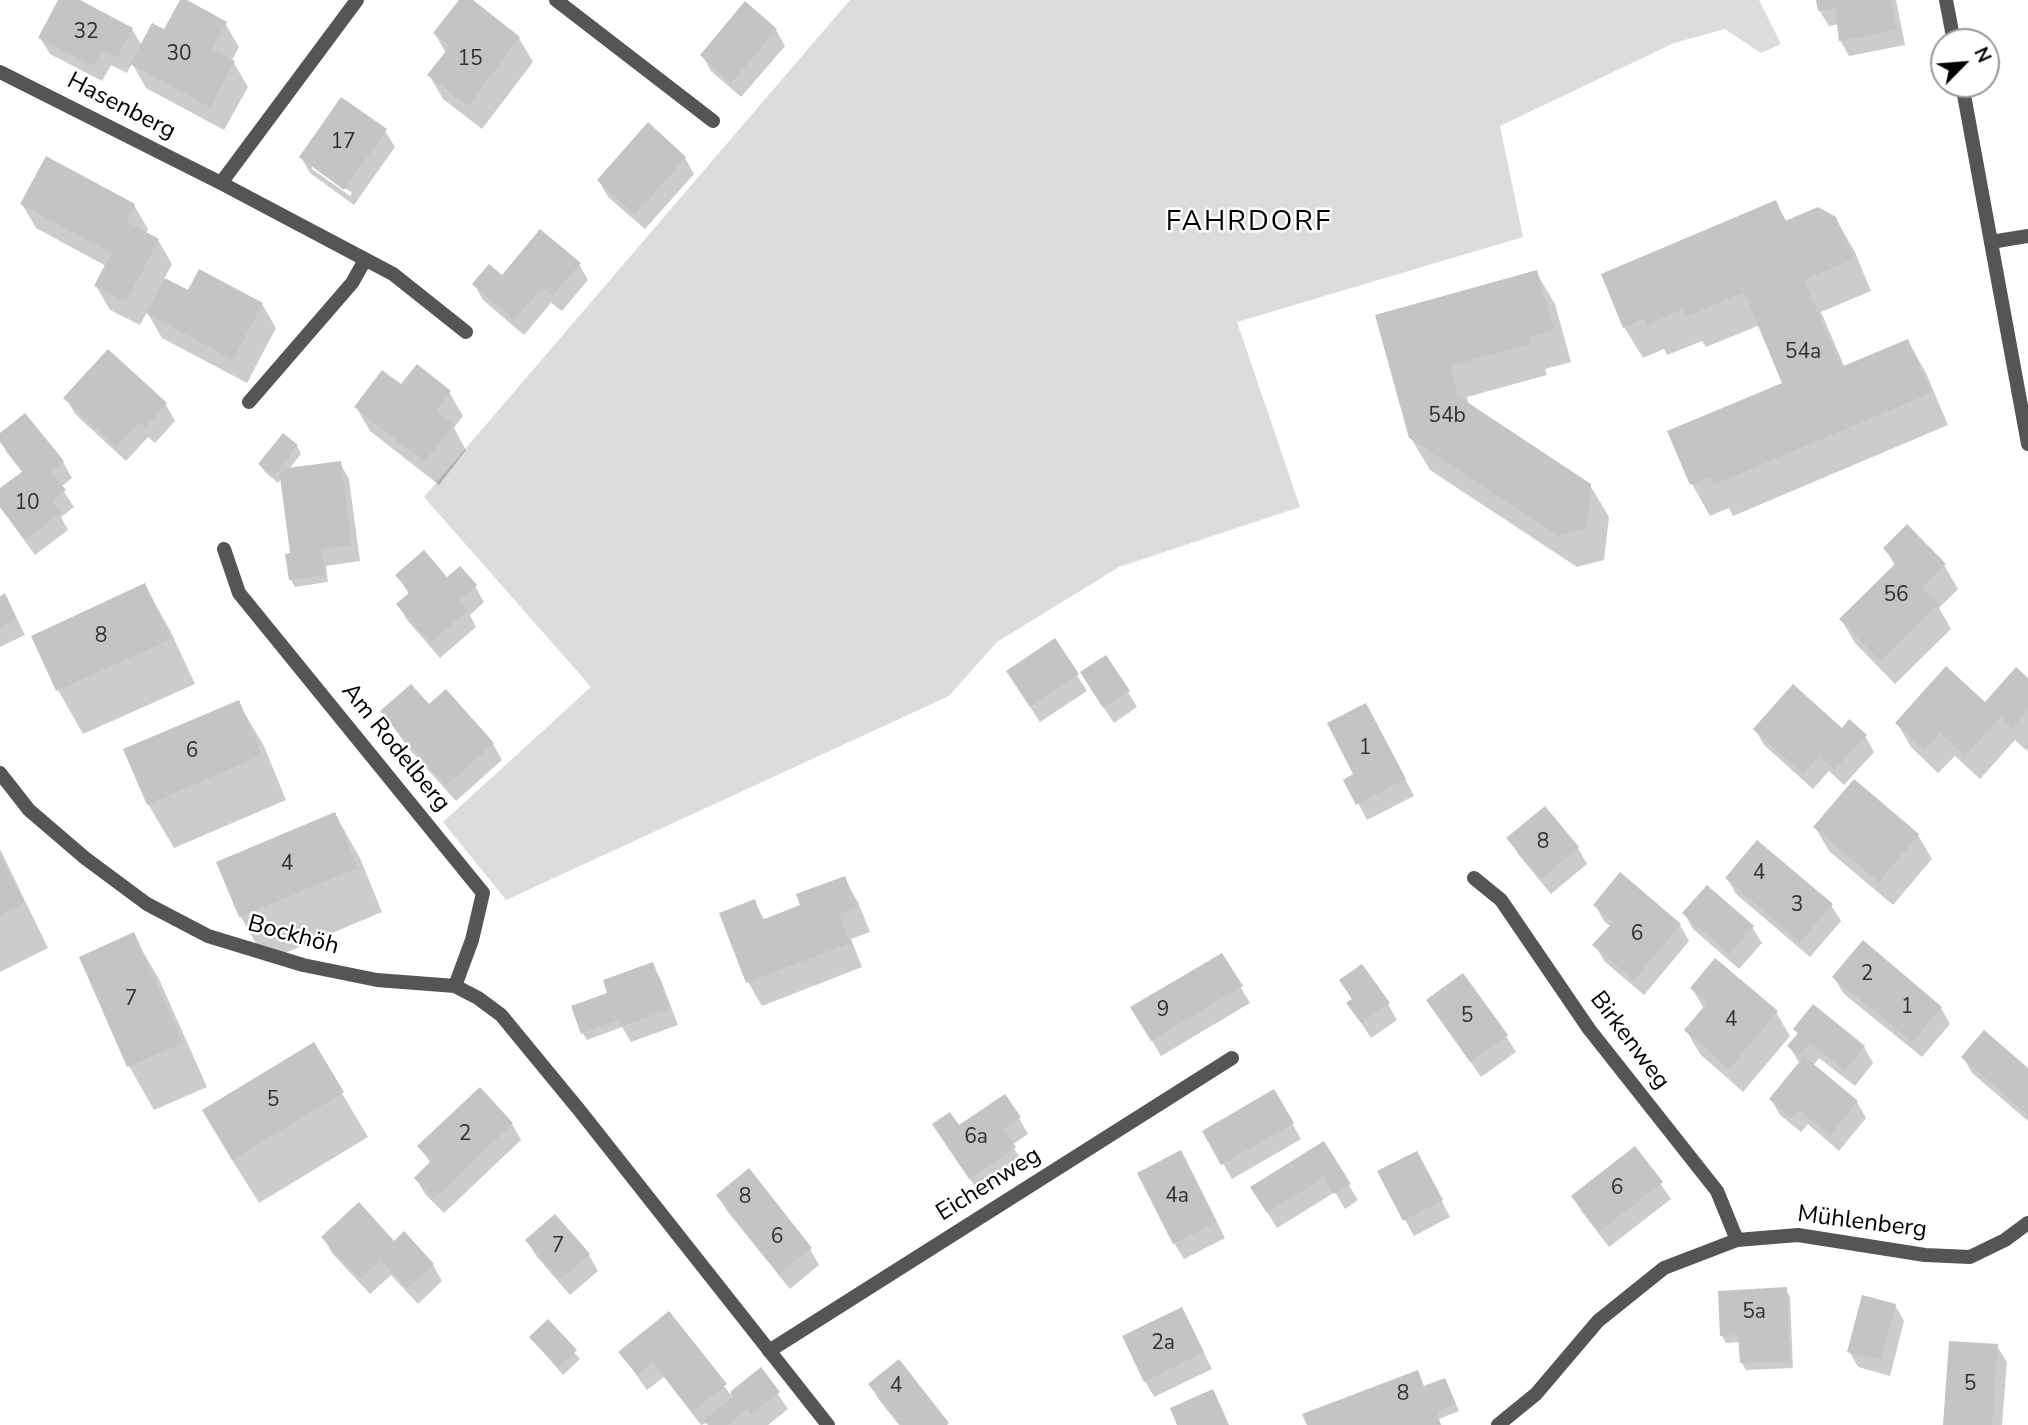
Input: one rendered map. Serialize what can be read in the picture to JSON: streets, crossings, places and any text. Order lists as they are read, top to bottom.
{
  "streets": {
    "street": [
      "Hasenberg",
      "Am Rodelberg",
      "Bockhöh",
      "Birkenweg",
      "Eichenweg",
      "Mühlenberg"
    ]
  },
  "crossings": [
    ["Am Rodelberg", "Bockhöh"],
    ["Bockhöh", "Eichenweg"],
    ["Birkenweg", "Mühlenberg"]
  ],
  "districts": ["FAHRDORF"],
  "house_numbers": [
    "32",
    "30",
    "15",
    "17",
    "54a",
    "54b",
    "10",
    "56",
    "8",
    "1",
    "6",
    "8",
    "4",
    "4",
    "3",
    "6",
    "2",
    "7",
    "1",
    "9",
    "5",
    "4",
    "5",
    "2",
    "6a",
    "6",
    "4a",
    "8",
    "6",
    "7",
    "5a",
    "2a",
    "5",
    "4",
    "8"
  ],
  "north": "top right"
}
